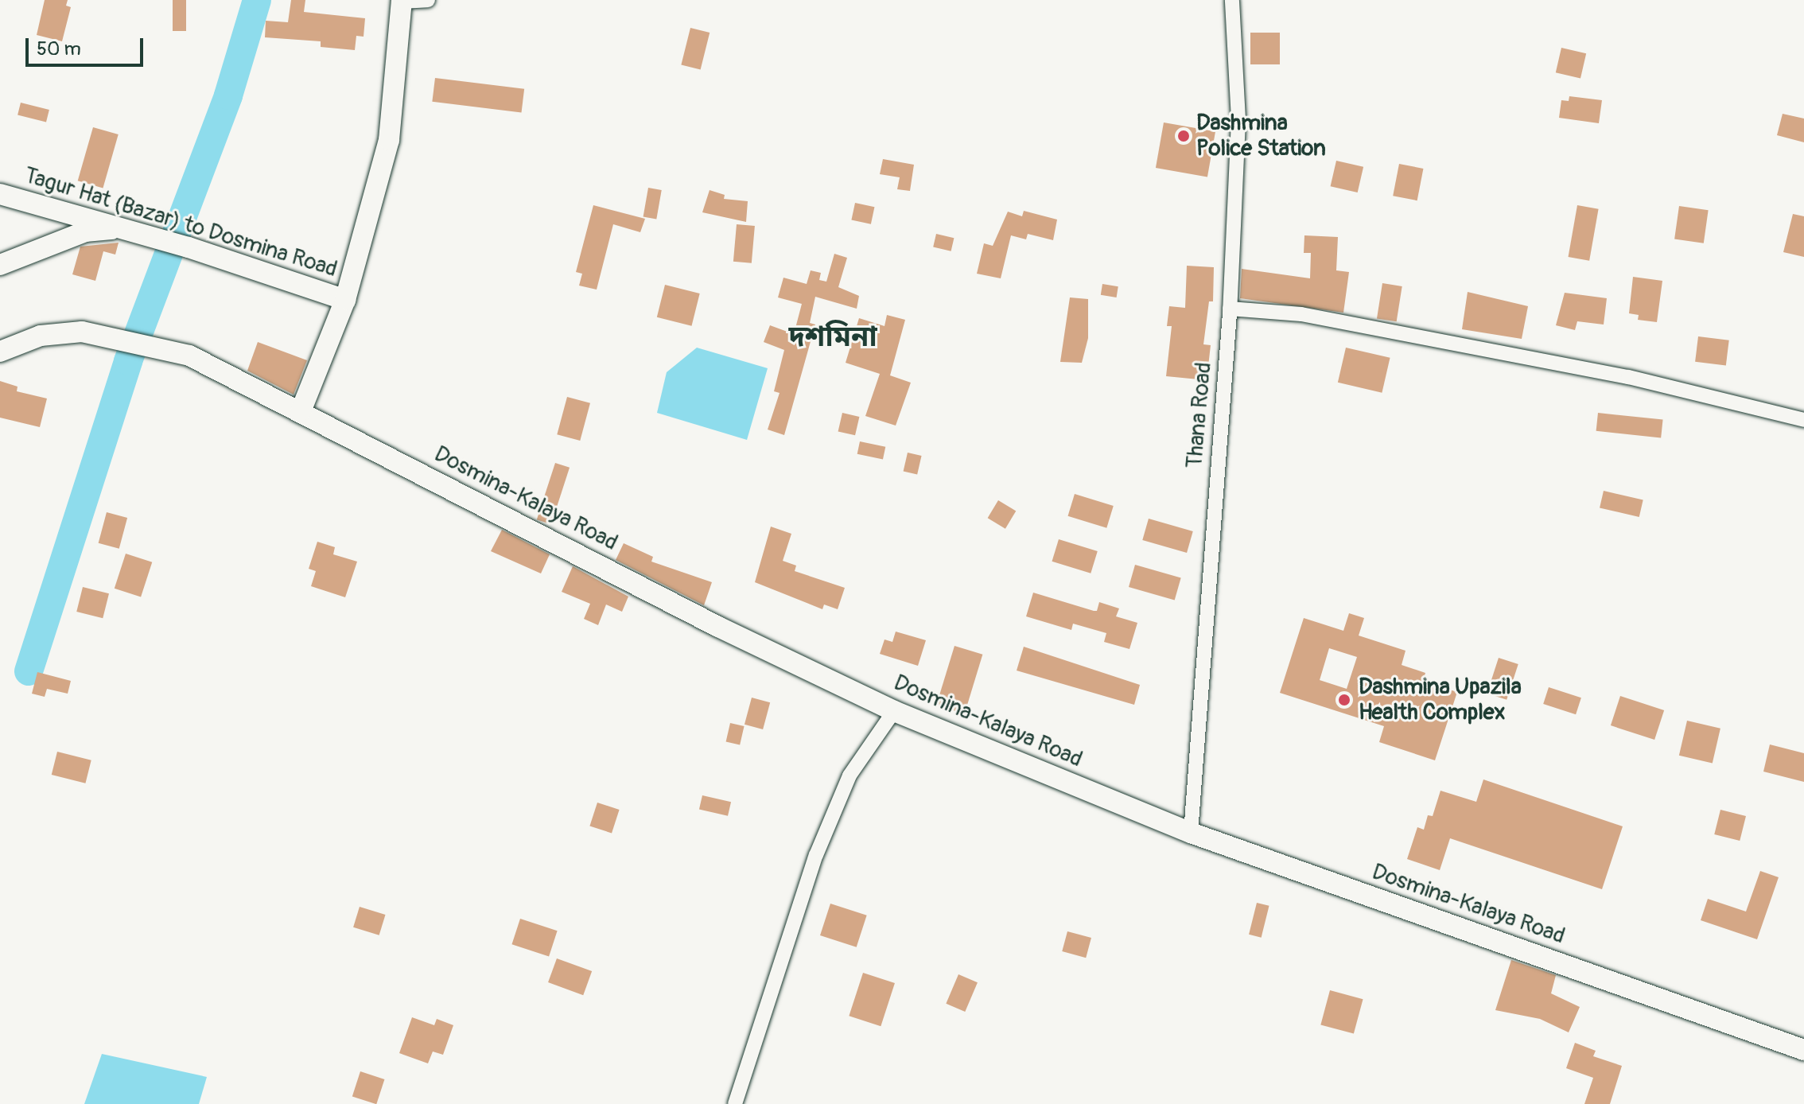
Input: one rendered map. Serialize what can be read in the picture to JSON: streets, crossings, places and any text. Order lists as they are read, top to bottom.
{
  "streets": {
    "street": ["Tagur Hat (Bazar) to Dosmina Road", "Thana Road", "Dosmina-Kalaya Road"]
  },
  "crossings": [
    ["Thana Road", "Dosmina-Kalaya Road"]
  ],
  "districts": ["দশমিনা"],
  "places": ["Dashmina Police Station", "Dashmina Upazila Health Complex"],
  "scale_bar": "50 m"
}
